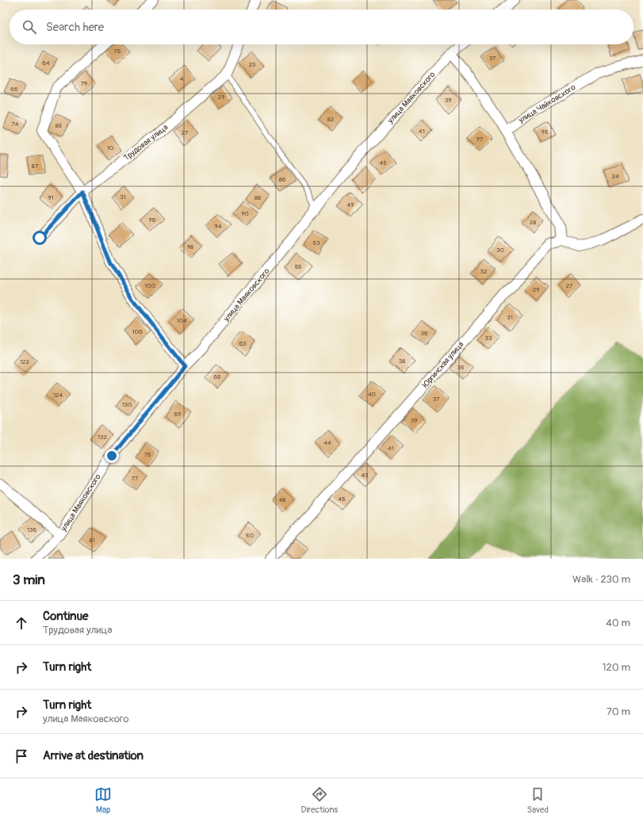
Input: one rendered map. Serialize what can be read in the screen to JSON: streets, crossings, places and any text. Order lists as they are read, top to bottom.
{
  "streets": {
    "street": [
      "улица Маяковского",
      "улица Чайковского",
      "Трудовая улица",
      "Юргинская улица"
    ]
  },
  "house_numbers": [
    "75",
    "37",
    "64",
    "23",
    "4",
    "79",
    "66",
    "29",
    "39",
    "82",
    "74",
    "85",
    "41",
    "95",
    "27",
    "97",
    "10",
    "45",
    "87",
    "24",
    "86",
    "31",
    "91",
    "88",
    "49",
    "90",
    "96",
    "28",
    "94",
    "53",
    "98",
    "30",
    "55",
    "32",
    "100",
    "27",
    "29",
    "31",
    "104",
    "106",
    "36",
    "33",
    "63",
    "38",
    "122",
    "35",
    "65",
    "40",
    "124",
    "37",
    "130",
    "69",
    "39",
    "132",
    "44",
    "41",
    "75",
    "43",
    "77",
    "45",
    "48",
    "136",
    "50",
    "81"
  ],
  "page": {
    "search": "Search here",
    "heading": ["3 min", "Walk · 230 m"],
    "list": [
      ["Continue", "Трудовая улица", "40 m"],
      ["Turn right", "120 m"],
      ["Turn right", "улица Маяковского", "70 m"],
      "Arrive at destination"
    ],
    "nav": ["Map", "Directions", "Saved"]
  }
}
